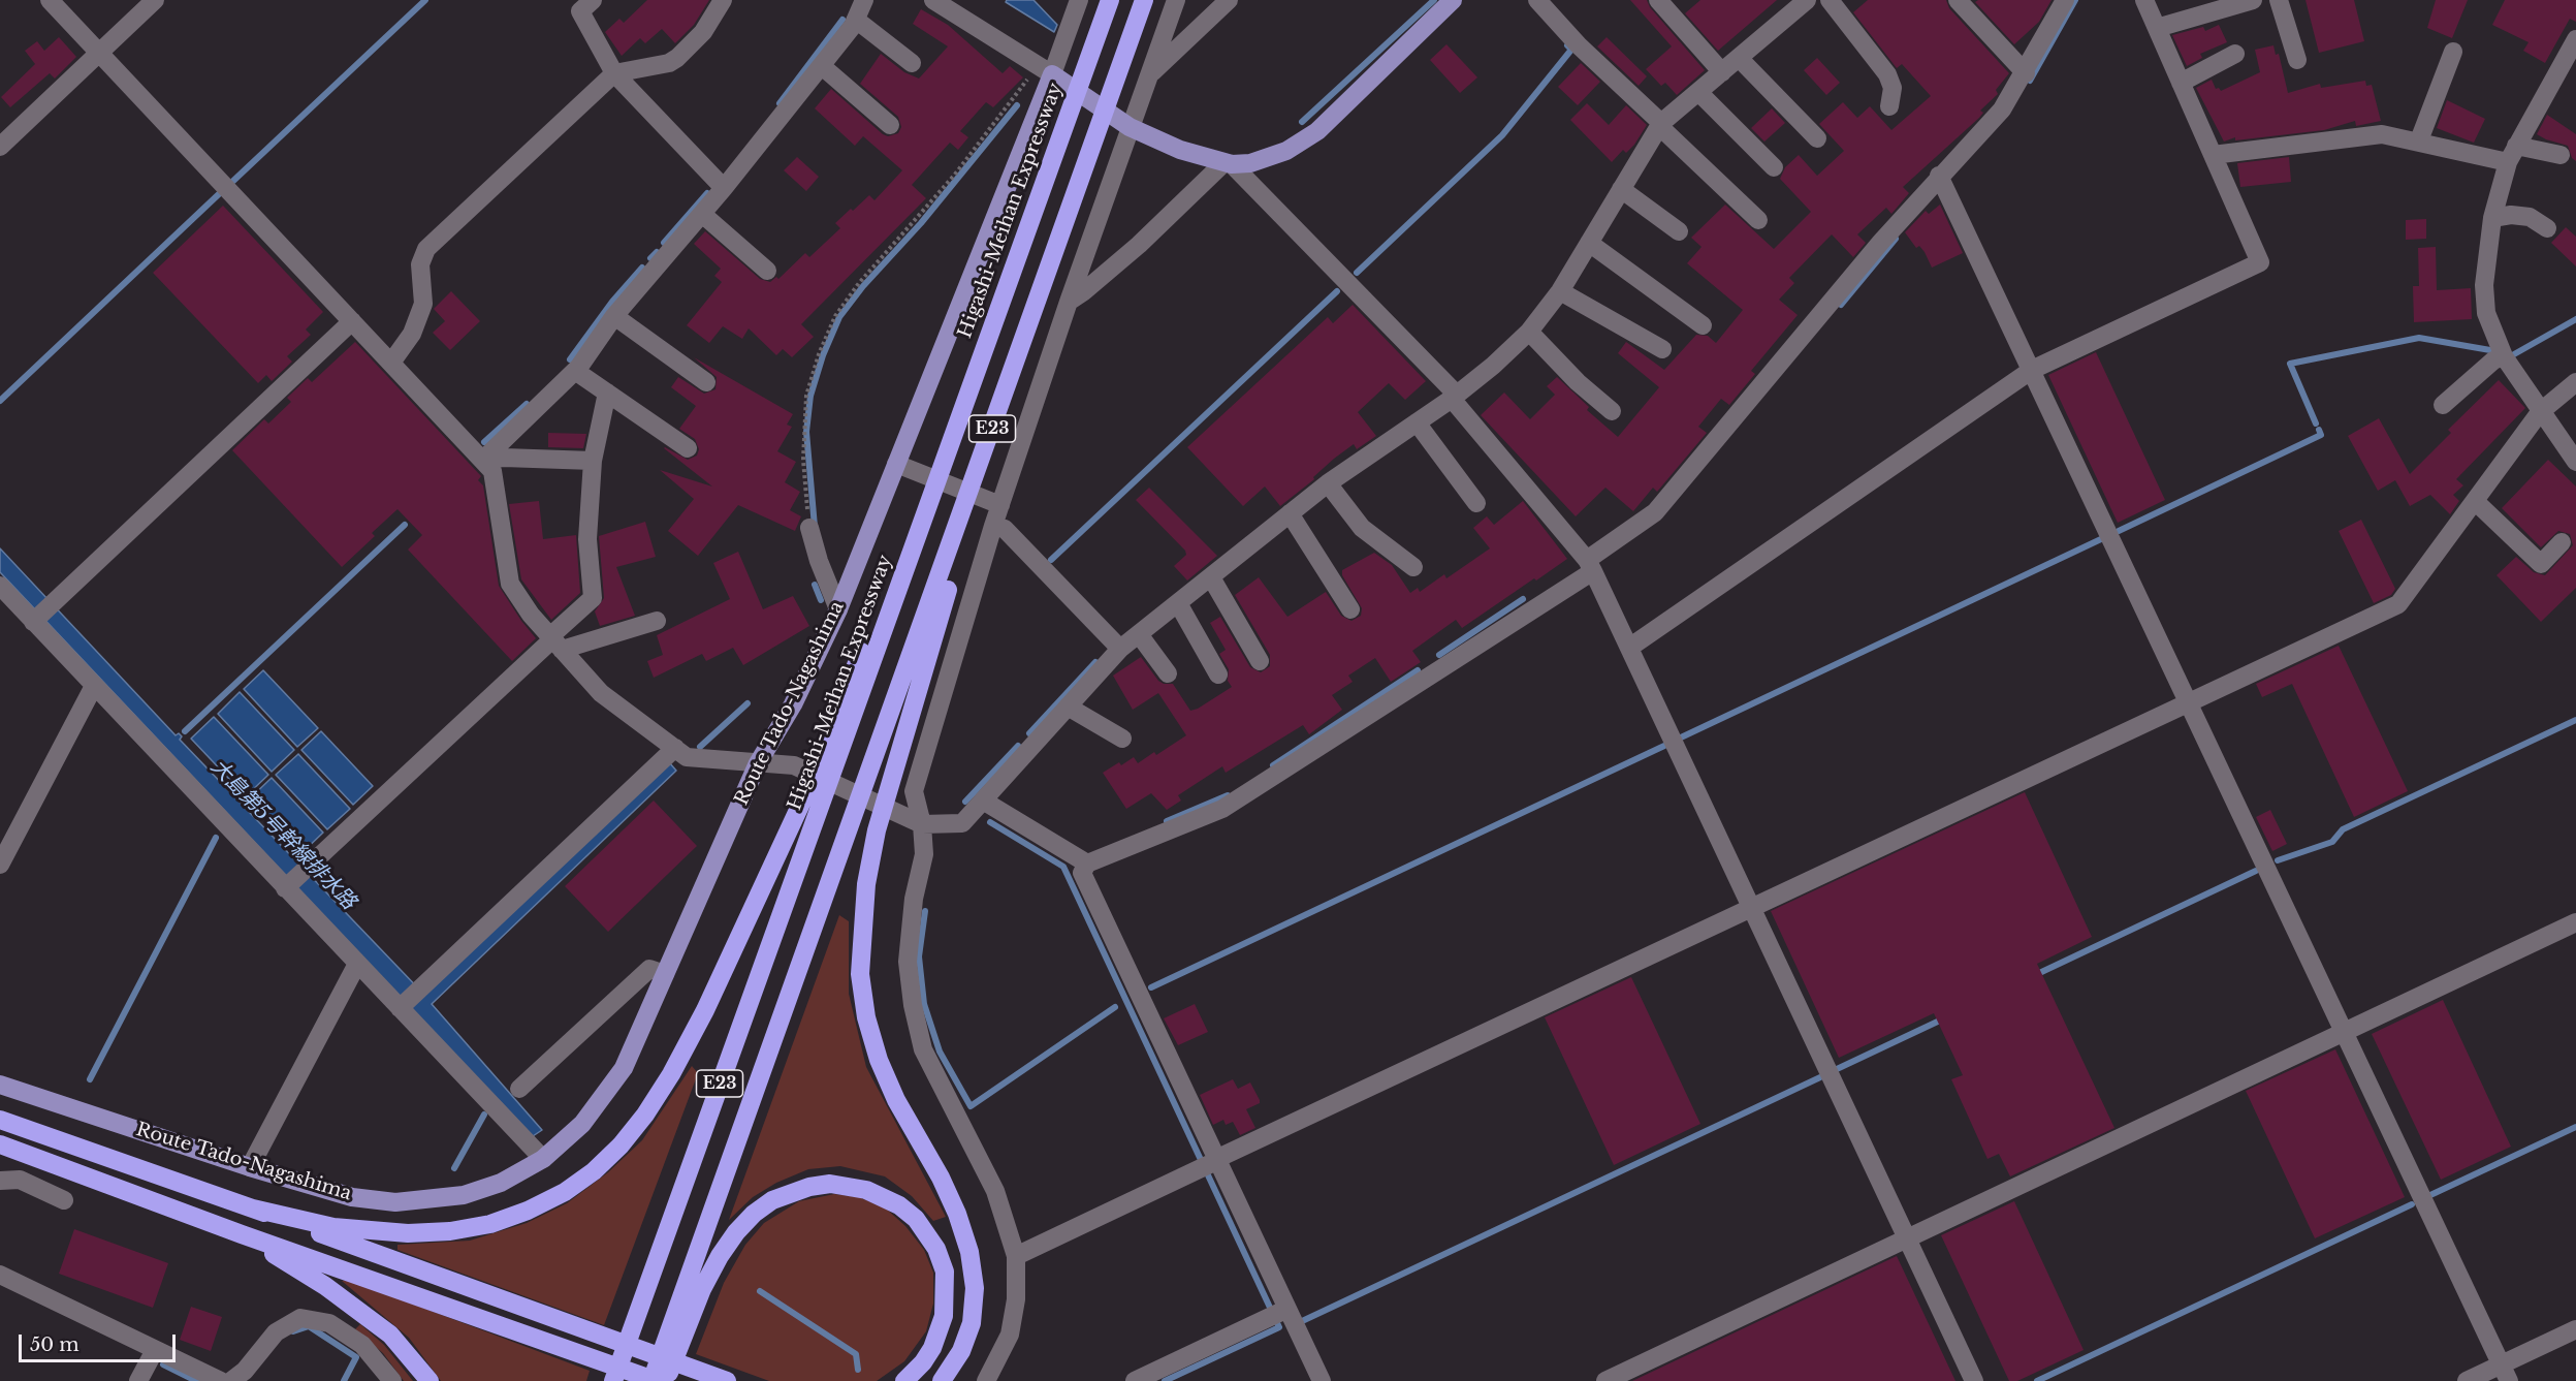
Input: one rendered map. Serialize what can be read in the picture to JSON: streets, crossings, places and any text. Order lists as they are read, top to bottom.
{
  "streets": {
    "highway": ["Higashi-Meihan Expressway", "E23"],
    "main road": ["Route Tado-Nagashima"]
  },
  "water": ["大島第5号幹線排水路"],
  "scale_bar": "50 m"
}
